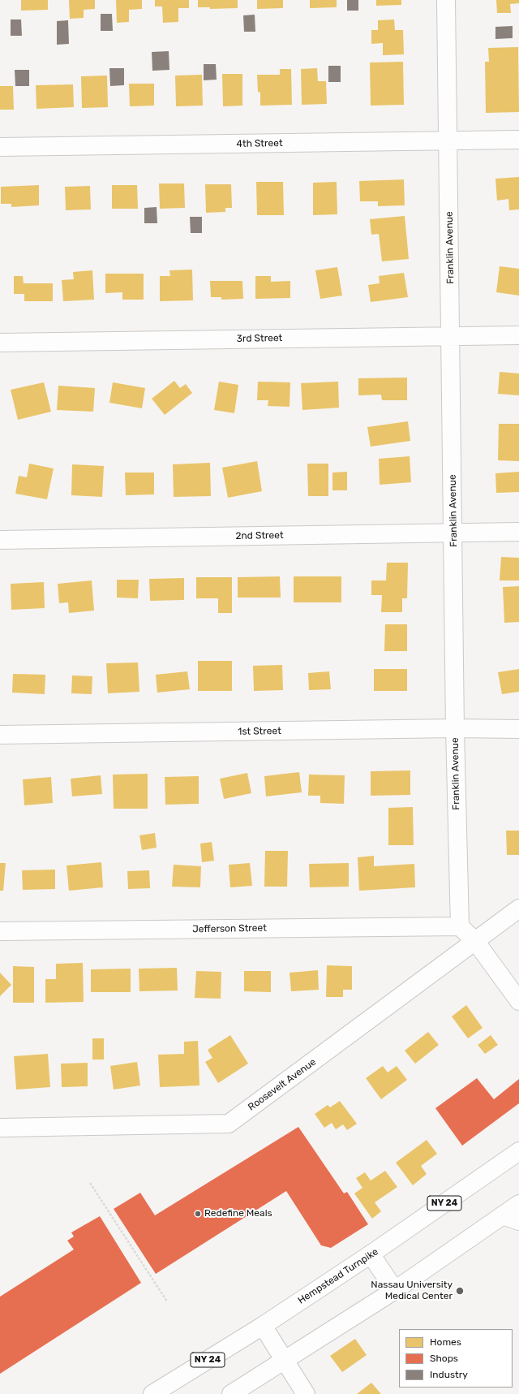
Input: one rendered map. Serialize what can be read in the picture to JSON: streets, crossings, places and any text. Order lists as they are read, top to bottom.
{
  "streets": {
    "street": [
      "4th Street",
      "Franklin Avenue",
      "3rd Street",
      "2nd Street",
      "1st Street",
      "Jefferson Street",
      "Roosevelt Avenue",
      "NY 24",
      "Hempstead Turnpike"
    ]
  },
  "crossings": [
    ["4th Street", "Franklin Avenue"],
    ["Franklin Avenue", "3rd Street"],
    ["Franklin Avenue", "2nd Street"],
    ["Franklin Avenue", "1st Street"],
    ["Franklin Avenue", "Jefferson Street"]
  ],
  "places": ["Redefine Meals", "Nassau University Medical Center"],
  "legend": ["Homes", "Shops", "Industry"]
}
